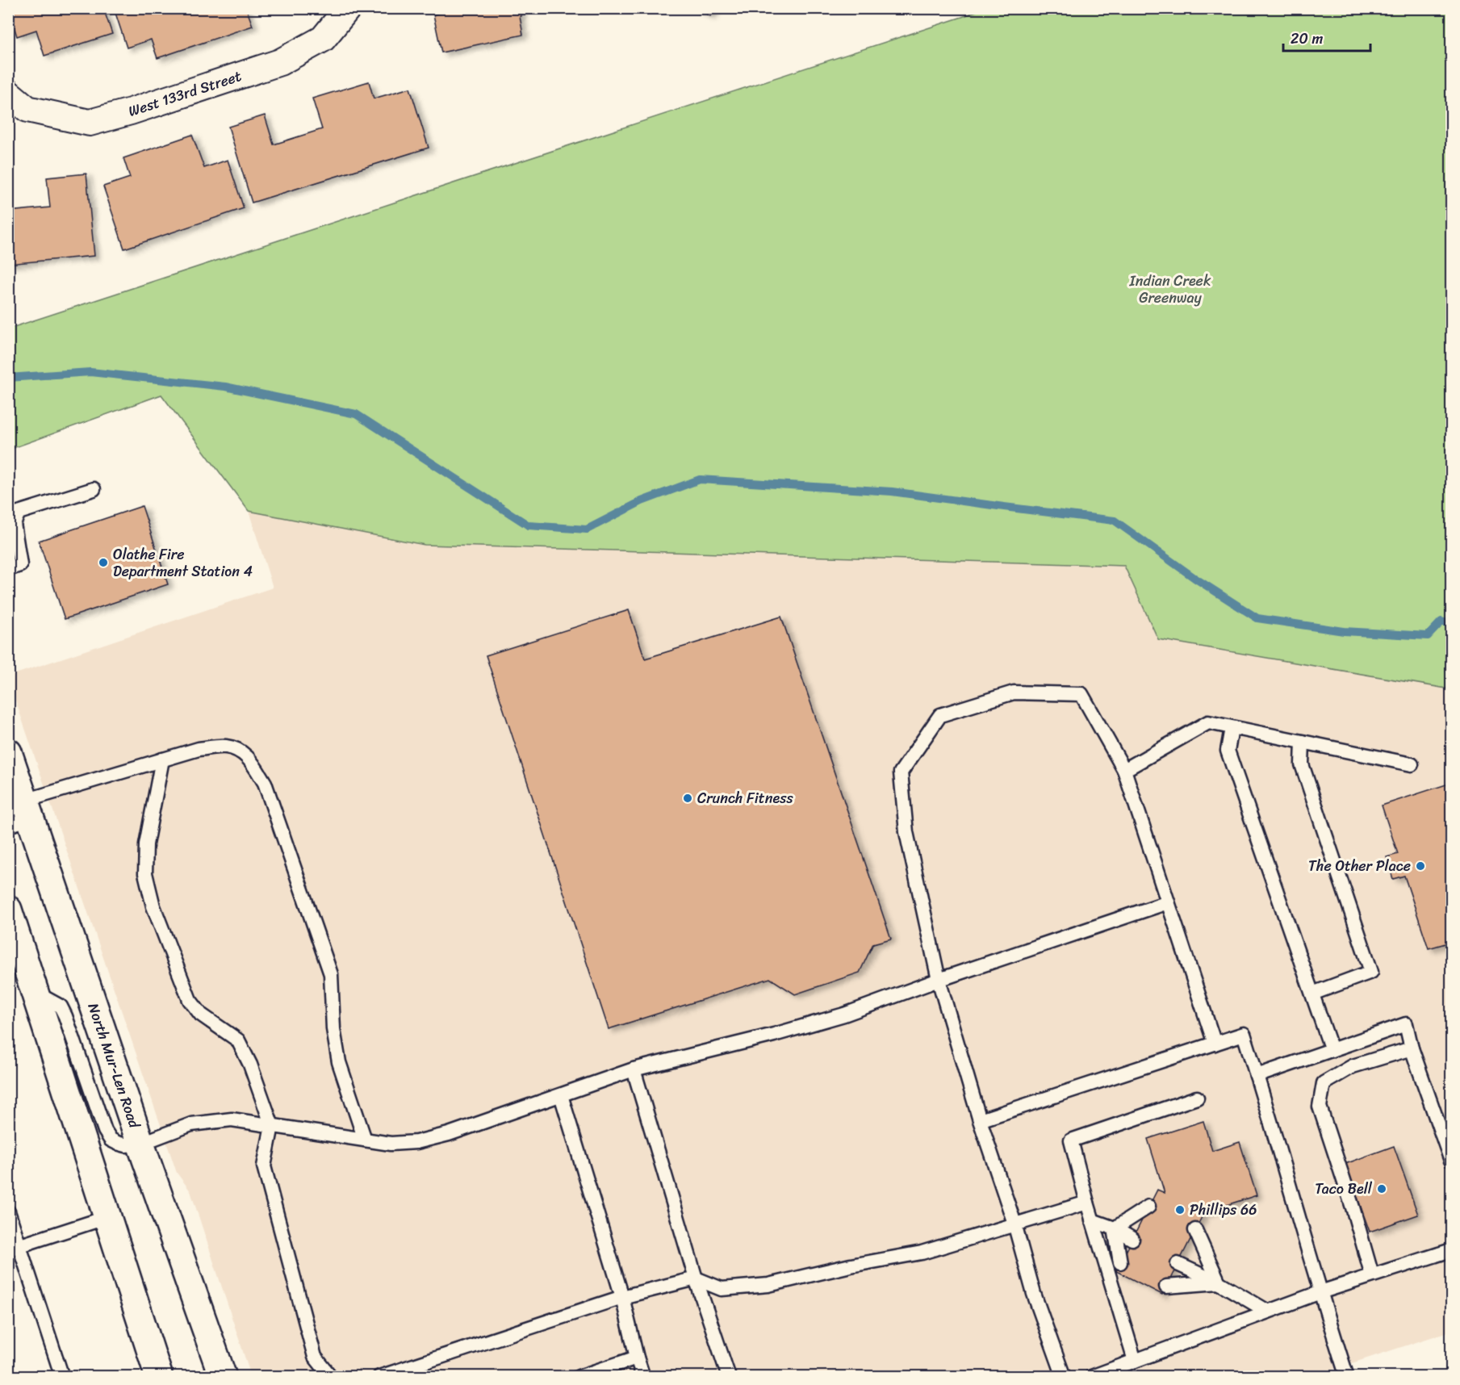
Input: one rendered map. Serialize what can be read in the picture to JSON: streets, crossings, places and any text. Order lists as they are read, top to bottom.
{
  "streets": {
    "main road": ["North Mur-Len Road"],
    "street": ["West 133rd Street"]
  },
  "parks": ["Indian Creek Greenway"],
  "places": [
    "Olathe Fire Department Station 4",
    "Crunch Fitness",
    "The Other Place",
    "Taco Bell",
    "Phillips 66"
  ],
  "scale_bar": "20 m"
}
